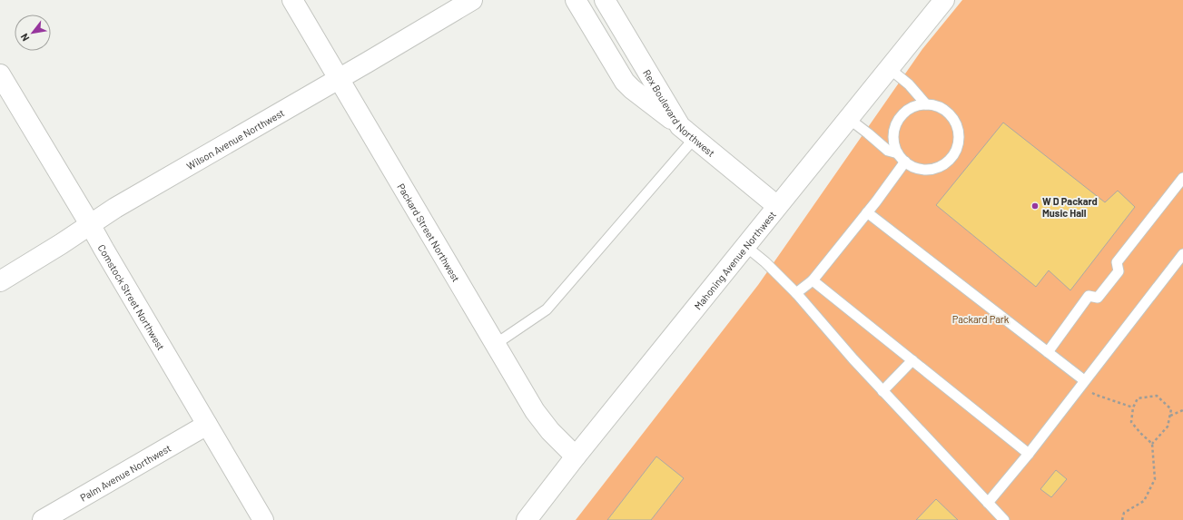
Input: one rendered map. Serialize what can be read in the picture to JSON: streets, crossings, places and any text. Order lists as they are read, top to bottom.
{
  "streets": {
    "street": [
      "Rex Boulevard Northwest",
      "Wilson Avenue Northwest",
      "Packard Street Northwest",
      "Mahoning Avenue Northwest",
      "Comstock Street Northwest",
      "Palm Avenue Northwest"
    ]
  },
  "crossings": [
    ["Rex Boulevard Northwest", "Mahoning Avenue Northwest"],
    ["Wilson Avenue Northwest", "Packard Street Northwest"],
    ["Wilson Avenue Northwest", "Comstock Street Northwest"],
    ["Packard Street Northwest", "Mahoning Avenue Northwest"],
    ["Comstock Street Northwest", "Palm Avenue Northwest"]
  ],
  "parks": ["Packard Park"],
  "places": ["W D Packard Music Hall"],
  "north": "bottom left"
}
